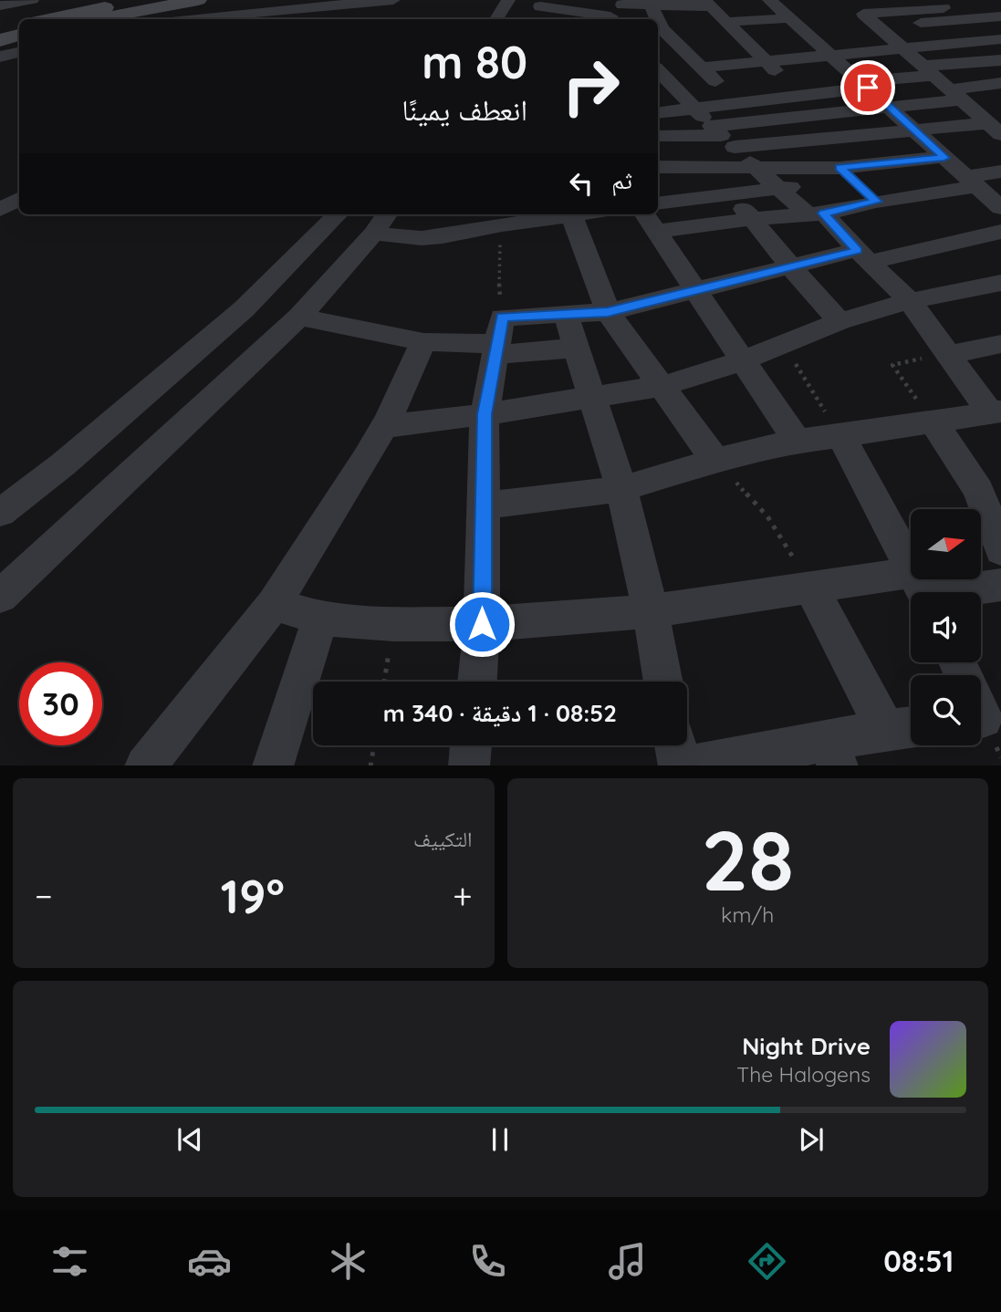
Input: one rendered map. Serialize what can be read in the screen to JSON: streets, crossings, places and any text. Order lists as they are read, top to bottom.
{
  "north": "right",
  "page": {
    "turn": ["80 m", "انعطف يمينًا"],
    "then": "ثم",
    "limit": "30",
    "trip": "08:52 · 1 دقيقة · 340 m",
    "tile": [
      ["28", "km/h"],
      "التكييف"
    ],
    "heat": ["−", "19°", "+"],
    "song": ["Night Drive", "The Halogens"],
    "tabs": "08:51"
  }
}
